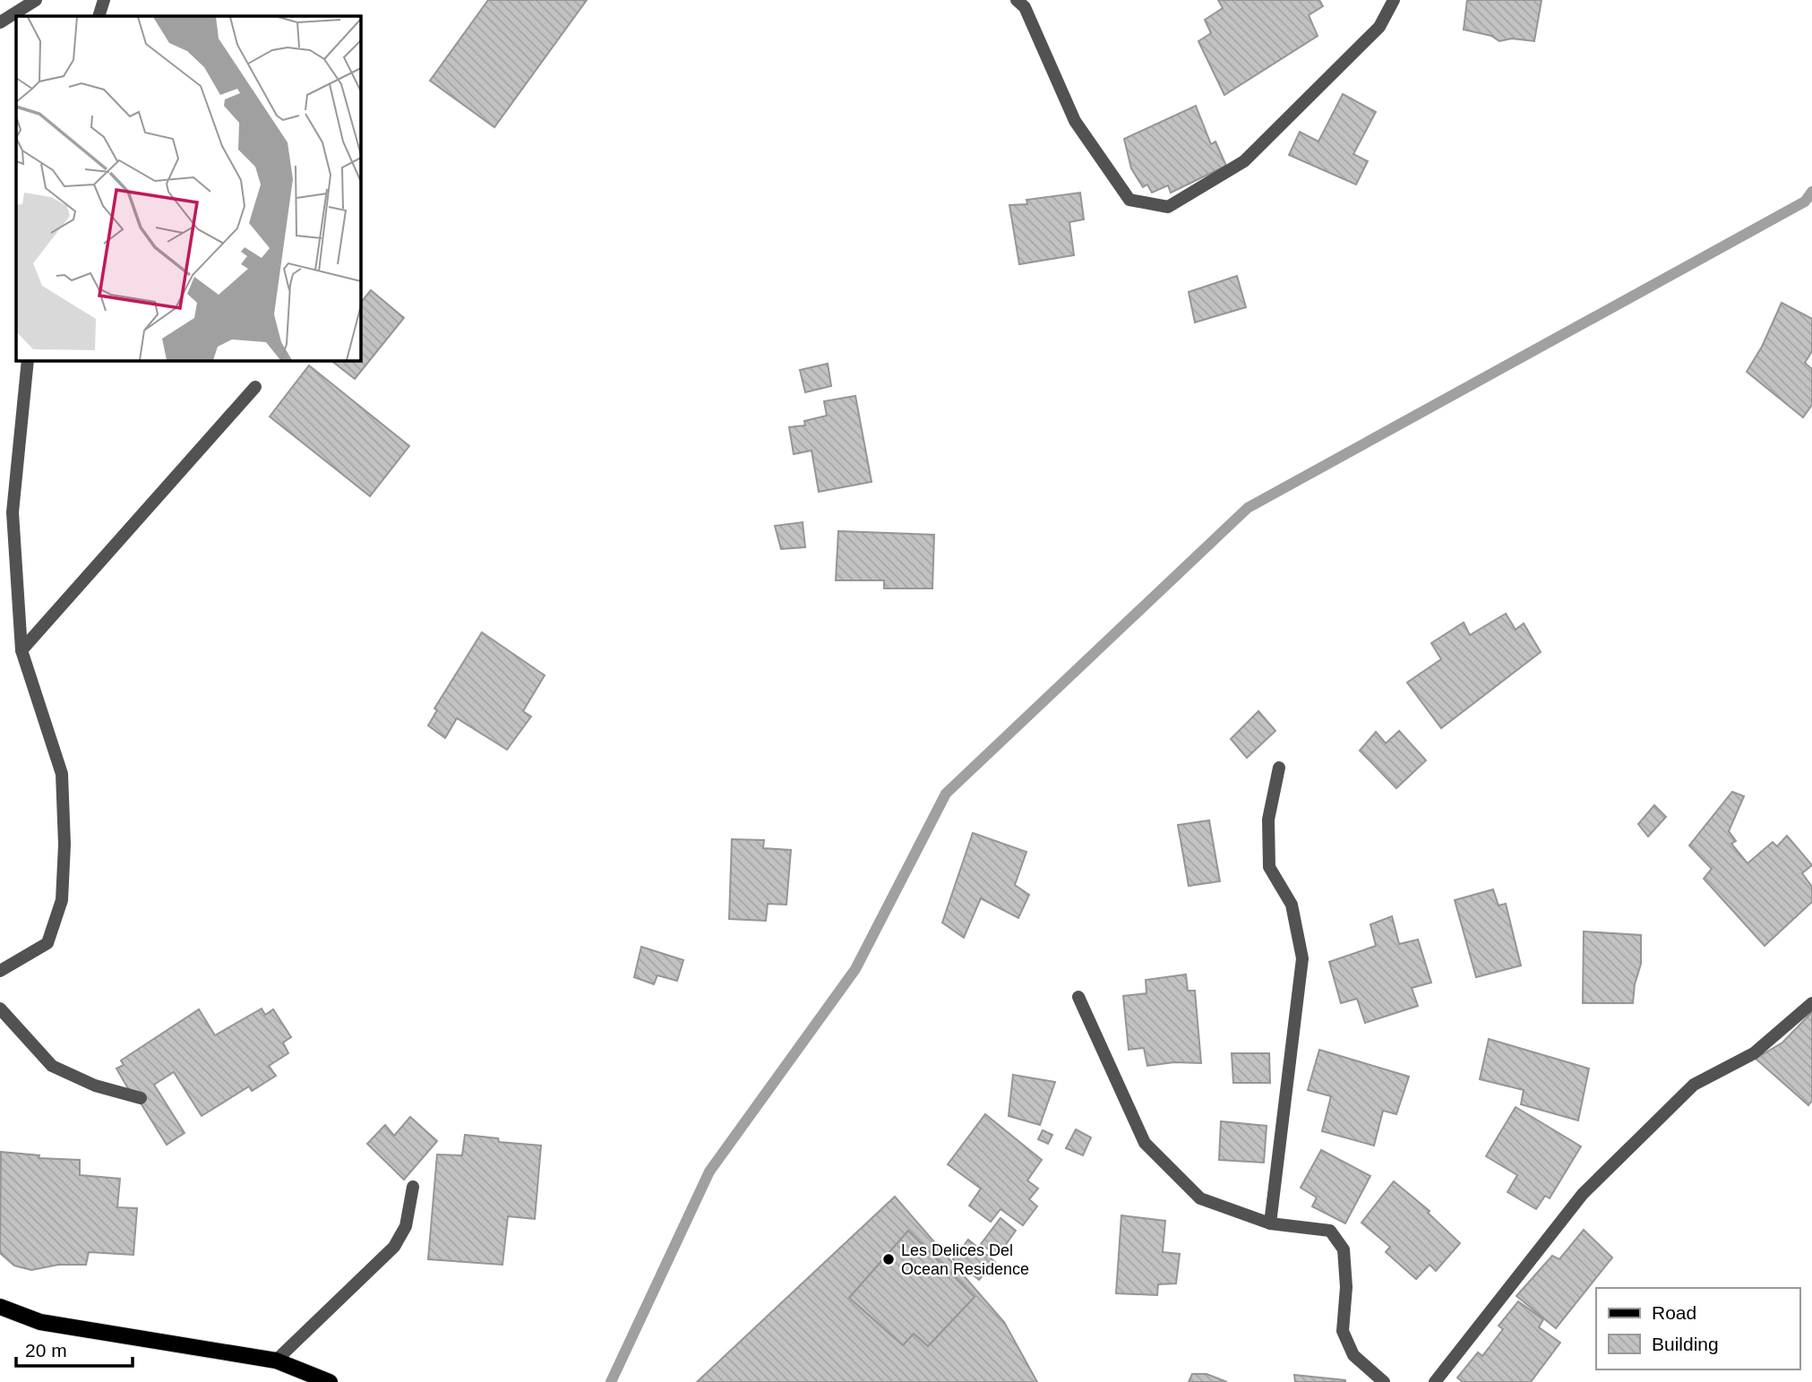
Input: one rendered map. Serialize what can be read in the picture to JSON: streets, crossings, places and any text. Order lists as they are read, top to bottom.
{
  "places": ["Les Delices Del Ocean Residence"],
  "legend": ["Road", "Building"],
  "scale_bar": "20 m"
}
